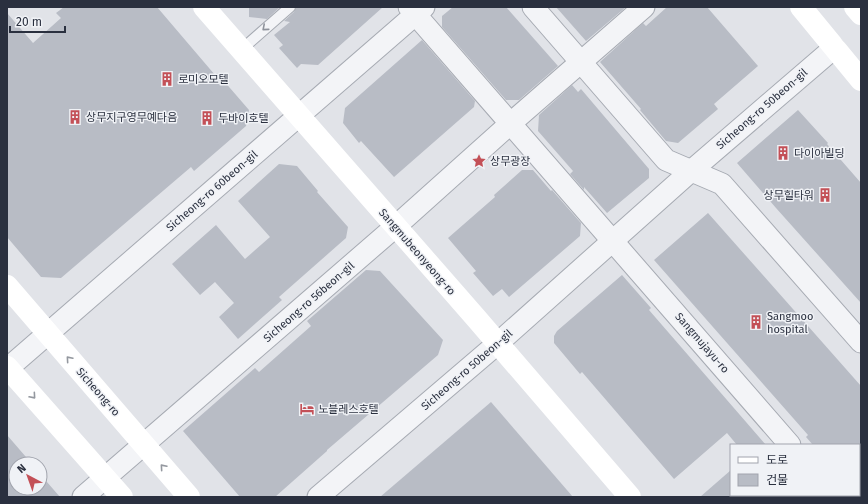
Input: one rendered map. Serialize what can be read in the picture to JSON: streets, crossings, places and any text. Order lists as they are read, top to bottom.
{
  "streets": {
    "street": [
      "Sicheong-ro 50beon-gil",
      "Sicheong-ro 60beon-gil",
      "Sangmubeonyeong-ro",
      "Sicheong-ro 56beon-gil",
      "Sangmujayu-ro",
      "Sicheong-ro"
    ]
  },
  "crossings": [
    ["Sicheong-ro 50beon-gil", "Sangmubeonyeong-ro"],
    ["Sicheong-ro 50beon-gil", "Sangmujayu-ro"],
    ["Sicheong-ro 60beon-gil", "Sangmubeonyeong-ro"],
    ["Sicheong-ro 60beon-gil", "Sicheong-ro"],
    ["Sangmubeonyeong-ro", "Sicheong-ro 56beon-gil"],
    ["Sicheong-ro 56beon-gil", "Sicheong-ro"]
  ],
  "places": {
    "building": [
      "로미오모텔",
      "상무지구영무예다음",
      "두바이호텔",
      "다이아빌딩",
      "상무힐타워",
      "Sangmoo hospital"
    ],
    "place": ["상무광장"],
    "hotel": ["노블레스호텔"]
  },
  "legend": ["도로", "건물"],
  "scale_bar": "20 m",
  "north": "top left"
}
